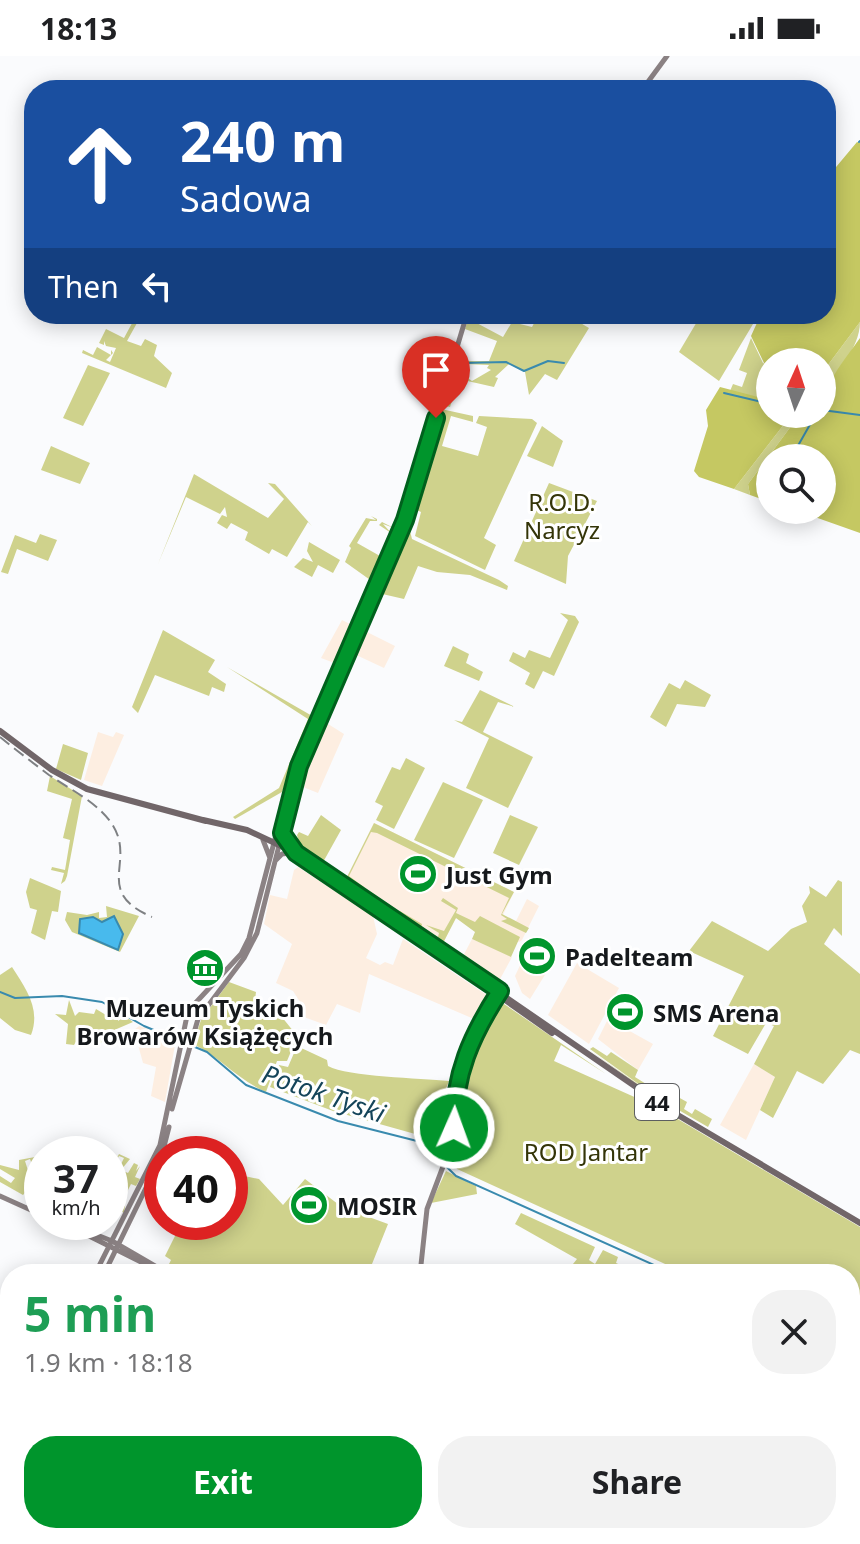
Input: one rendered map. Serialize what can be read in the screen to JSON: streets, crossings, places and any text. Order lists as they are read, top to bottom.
{
  "streets": {
    "main road": ["44"]
  },
  "water": ["Potok Tyski"],
  "parks": ["R.O.D. Narcyz", "ROD Jantar"],
  "places": {
    "sports": [
      "Just Gym",
      "Padelteam",
      "SMS Arena",
      "MOSIR"
    ],
    "museum": ["Muzeum Tyskich Browarów Książęcych"]
  },
  "north": "top",
  "page": {
    "status": "18:13",
    "turn": ["240 m", "Sadowa"],
    "then": "Then",
    "speed": "37 km/h",
    "limit": "40",
    "heading": ["5 min", "1.9 km · 18:18"],
    "buttons": ["Exit", "Share"]
  }
}
